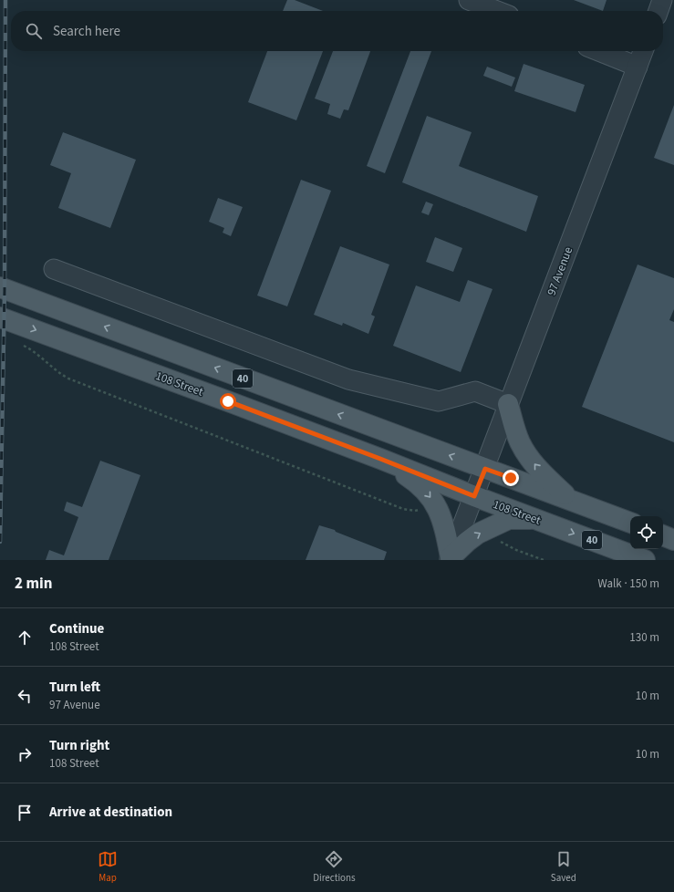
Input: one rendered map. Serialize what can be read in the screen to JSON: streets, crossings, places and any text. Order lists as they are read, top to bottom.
{
  "streets": {
    "main road": ["40", "108 Street"],
    "street": ["97 Avenue"]
  },
  "crossings": [
    ["97 Avenue", "40"],
    ["97 Avenue", "108 Street"]
  ],
  "page": {
    "search": "Search here",
    "heading": ["2 min", "Walk · 150 m"],
    "list": [
      ["Continue", "108 Street", "130 m"],
      ["Turn left", "97 Avenue", "10 m"],
      ["Turn right", "108 Street", "10 m"],
      "Arrive at destination"
    ],
    "nav": ["Map", "Directions", "Saved"]
  }
}
